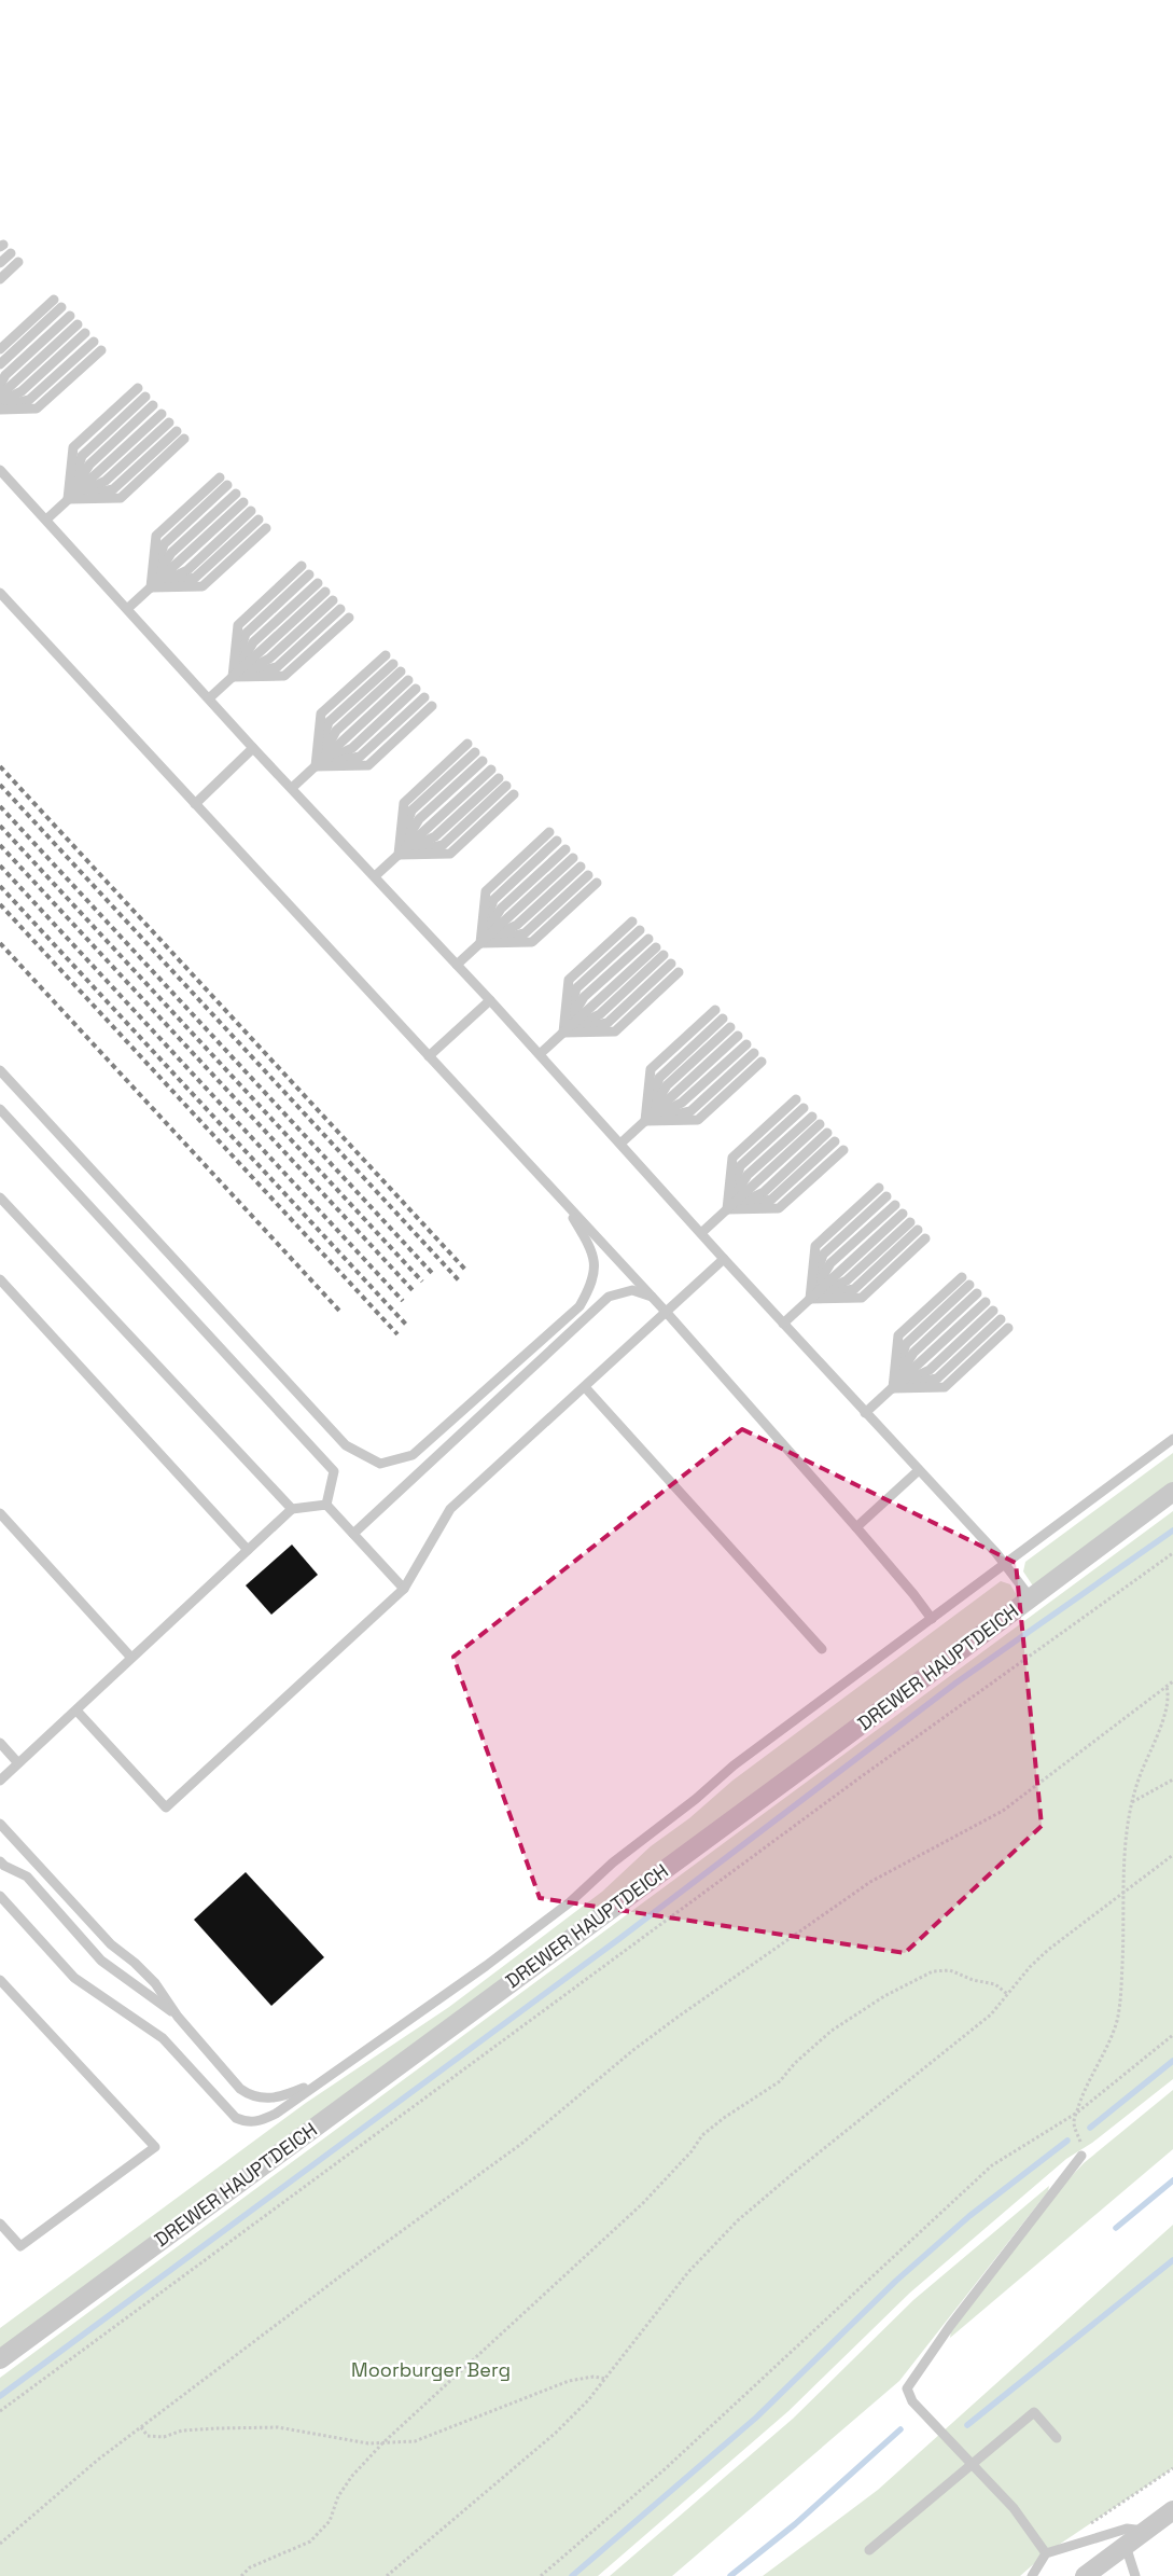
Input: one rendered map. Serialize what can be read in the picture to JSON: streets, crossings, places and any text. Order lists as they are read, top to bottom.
{
  "streets": {
    "street": ["DREWER HAUPTDEICH"]
  },
  "parks": ["Moorburger Berg"]
}
